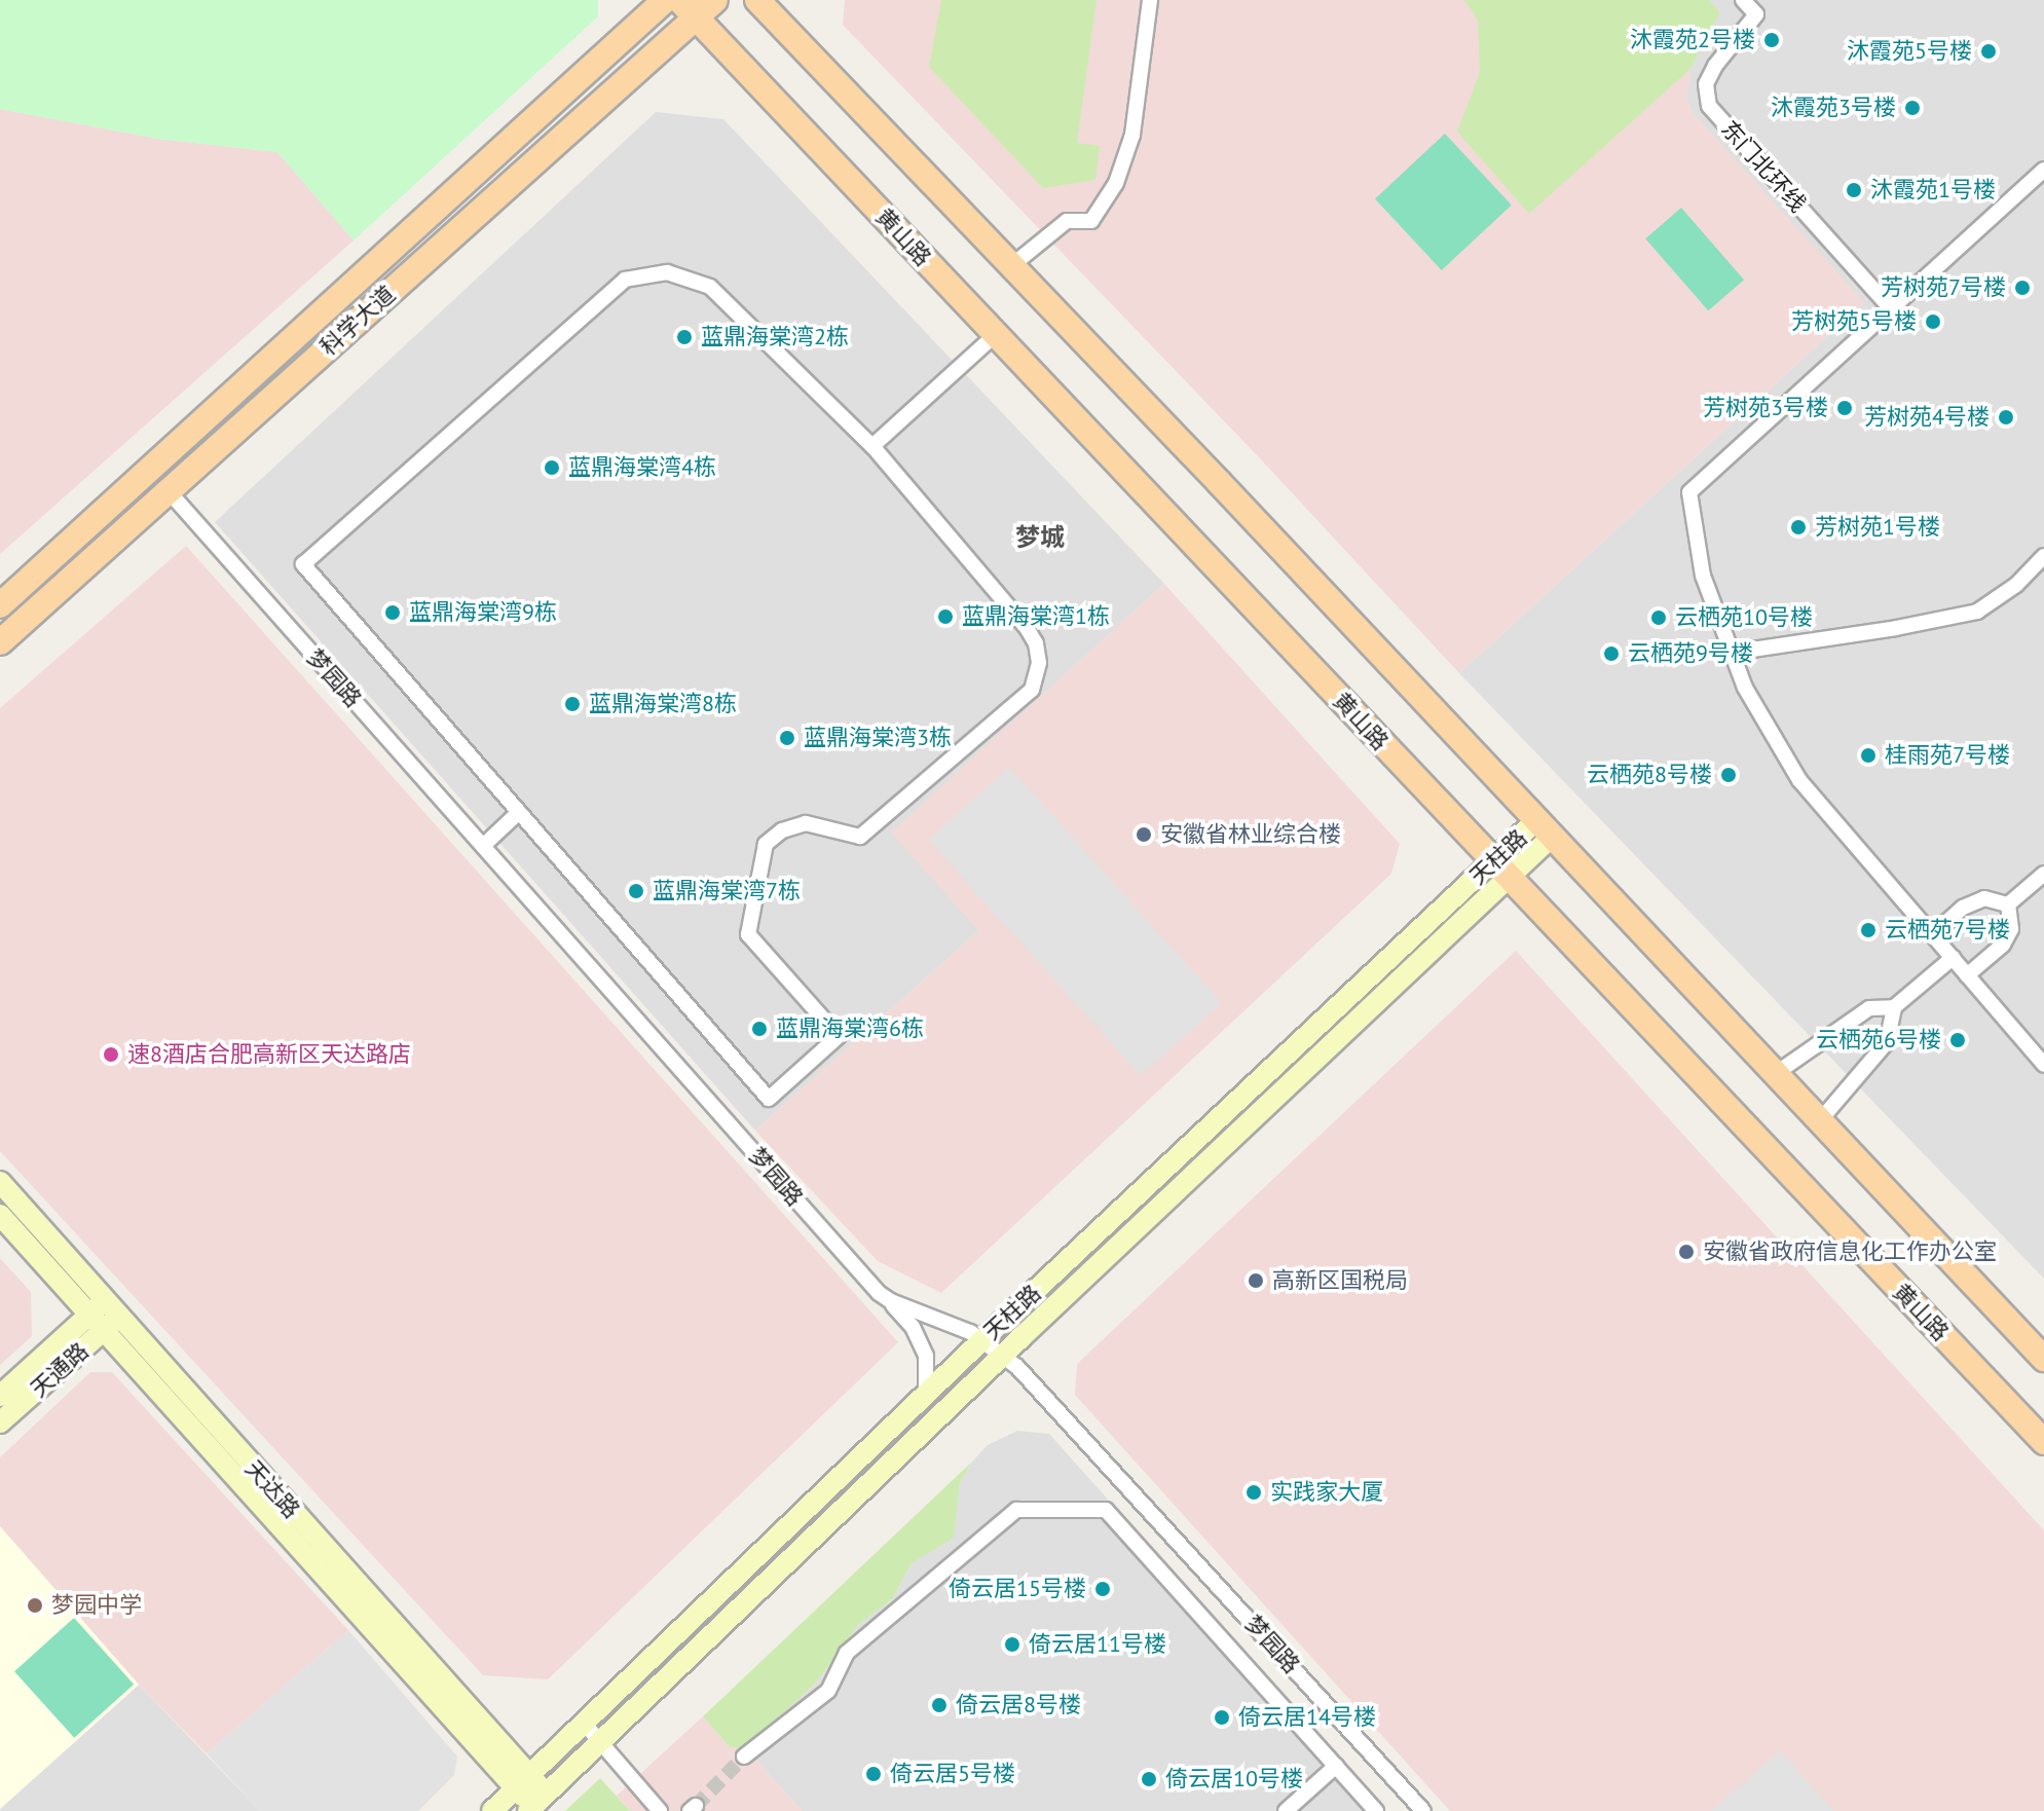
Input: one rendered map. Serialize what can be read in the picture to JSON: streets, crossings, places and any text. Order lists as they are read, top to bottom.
{
  "streets": {
    "main road": ["黄山路", "科学大道"],
    "street": [
      "东门北环线",
      "梦园路",
      "天柱路",
      "天通路",
      "天达路"
    ]
  },
  "crossings": [
    ["黄山路", "科学大道"],
    ["黄山路", "天柱路"],
    ["科学大道", "梦园路"],
    ["梦园路", "天柱路"],
    ["天柱路", "天达路"],
    ["天通路", "天达路"]
  ],
  "districts": ["梦城"],
  "places": [
    "沐霞苑2号楼",
    "沐霞苑5号楼",
    "沐霞苑3号楼",
    "沐霞苑1号楼",
    "芳树苑7号楼",
    "芳树苑5号楼",
    "蓝鼎海棠湾2栋",
    "芳树苑3号楼",
    "芳树苑4号楼",
    "蓝鼎海棠湾4栋",
    "芳树苑1号楼",
    "蓝鼎海棠湾9栋",
    "蓝鼎海棠湾1栋",
    "云栖苑10号楼",
    "云栖苑9号楼",
    "蓝鼎海棠湾8栋",
    "蓝鼎海棠湾3栋",
    "桂雨苑7号楼",
    "云栖苑8号楼",
    "安徽省林业综合楼",
    "蓝鼎海棠湾7栋",
    "云栖苑7号楼",
    "蓝鼎海棠湾6栋",
    "云栖苑6号楼",
    "速8酒店合肥高新区天达路店",
    "安徽省政府信息化工作办公室",
    "高新区国税局",
    "实践家大厦",
    "倚云居15号楼",
    "梦园中学",
    "倚云居11号楼",
    "倚云居8号楼",
    "倚云居14号楼",
    "倚云居5号楼",
    "倚云居10号楼"
  ]
}
